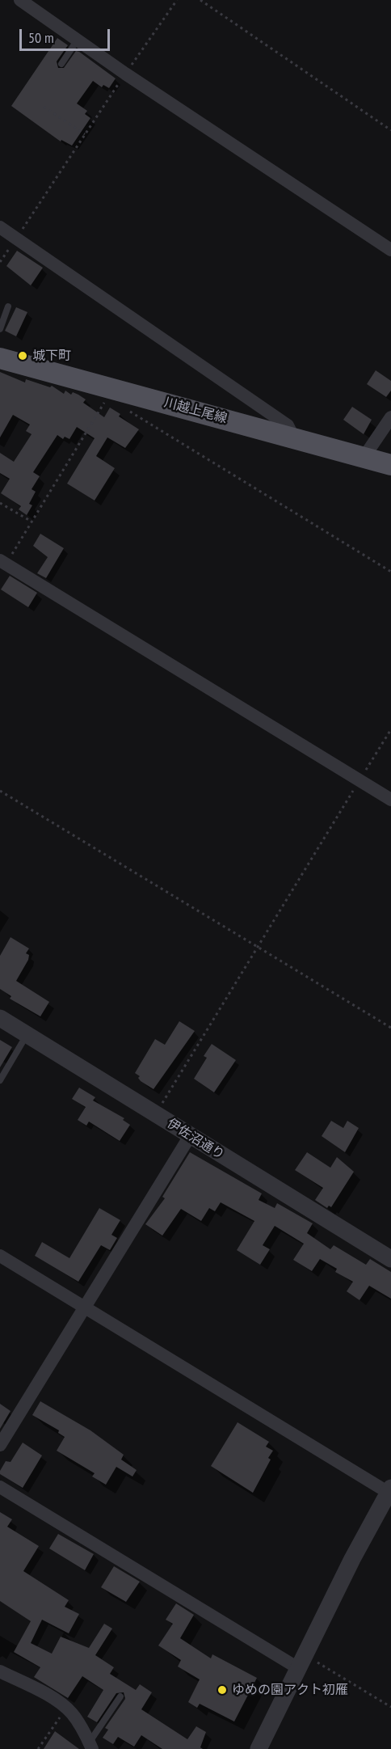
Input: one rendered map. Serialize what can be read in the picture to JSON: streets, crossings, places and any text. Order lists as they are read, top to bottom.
{
  "streets": {
    "main road": ["川越上尾線"],
    "street": ["伊佐沼通り"]
  },
  "places": ["城下町", "ゆめの園アクト初雁"],
  "scale_bar": "50 m"
}
